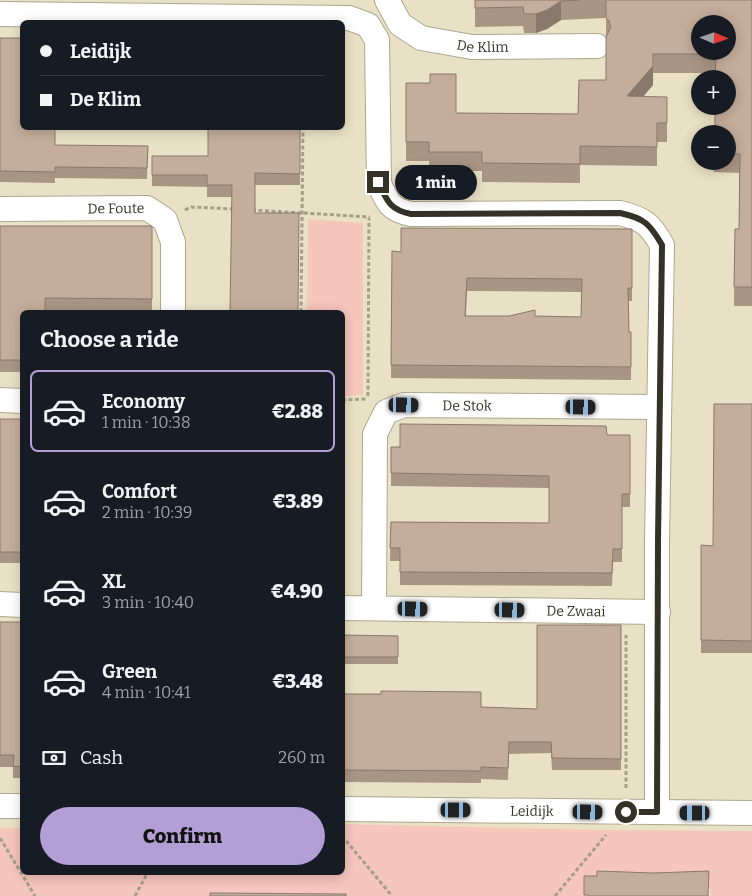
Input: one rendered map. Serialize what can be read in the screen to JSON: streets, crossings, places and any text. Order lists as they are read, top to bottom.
{
  "streets": {
    "street": [
      "De Klim",
      "De Foute",
      "De Stok",
      "De Zwaai",
      "Leidijk"
    ]
  },
  "crossings": [
    ["De Stok", "De Zwaai"]
  ],
  "north": "right",
  "page": {
    "map_buttons": ["+", "−"],
    "banner": ["Leidijk", "De Klim"],
    "bubble": "1 min",
    "heading": "Choose a ride",
    "list": [
      {
        "name": "Economy",
        "note": "1 min · 10:38",
        "value": "€2.88"
      },
      {
        "name": "Comfort",
        "note": "2 min · 10:39",
        "value": "€3.89"
      },
      {
        "name": "XL",
        "note": "3 min · 10:40",
        "value": "€4.90"
      },
      {
        "name": "Green",
        "note": "4 min · 10:41",
        "value": "€3.48"
      }
    ],
    "pay": ["Cash", "260 m"],
    "buttons": "Confirm"
  }
}
